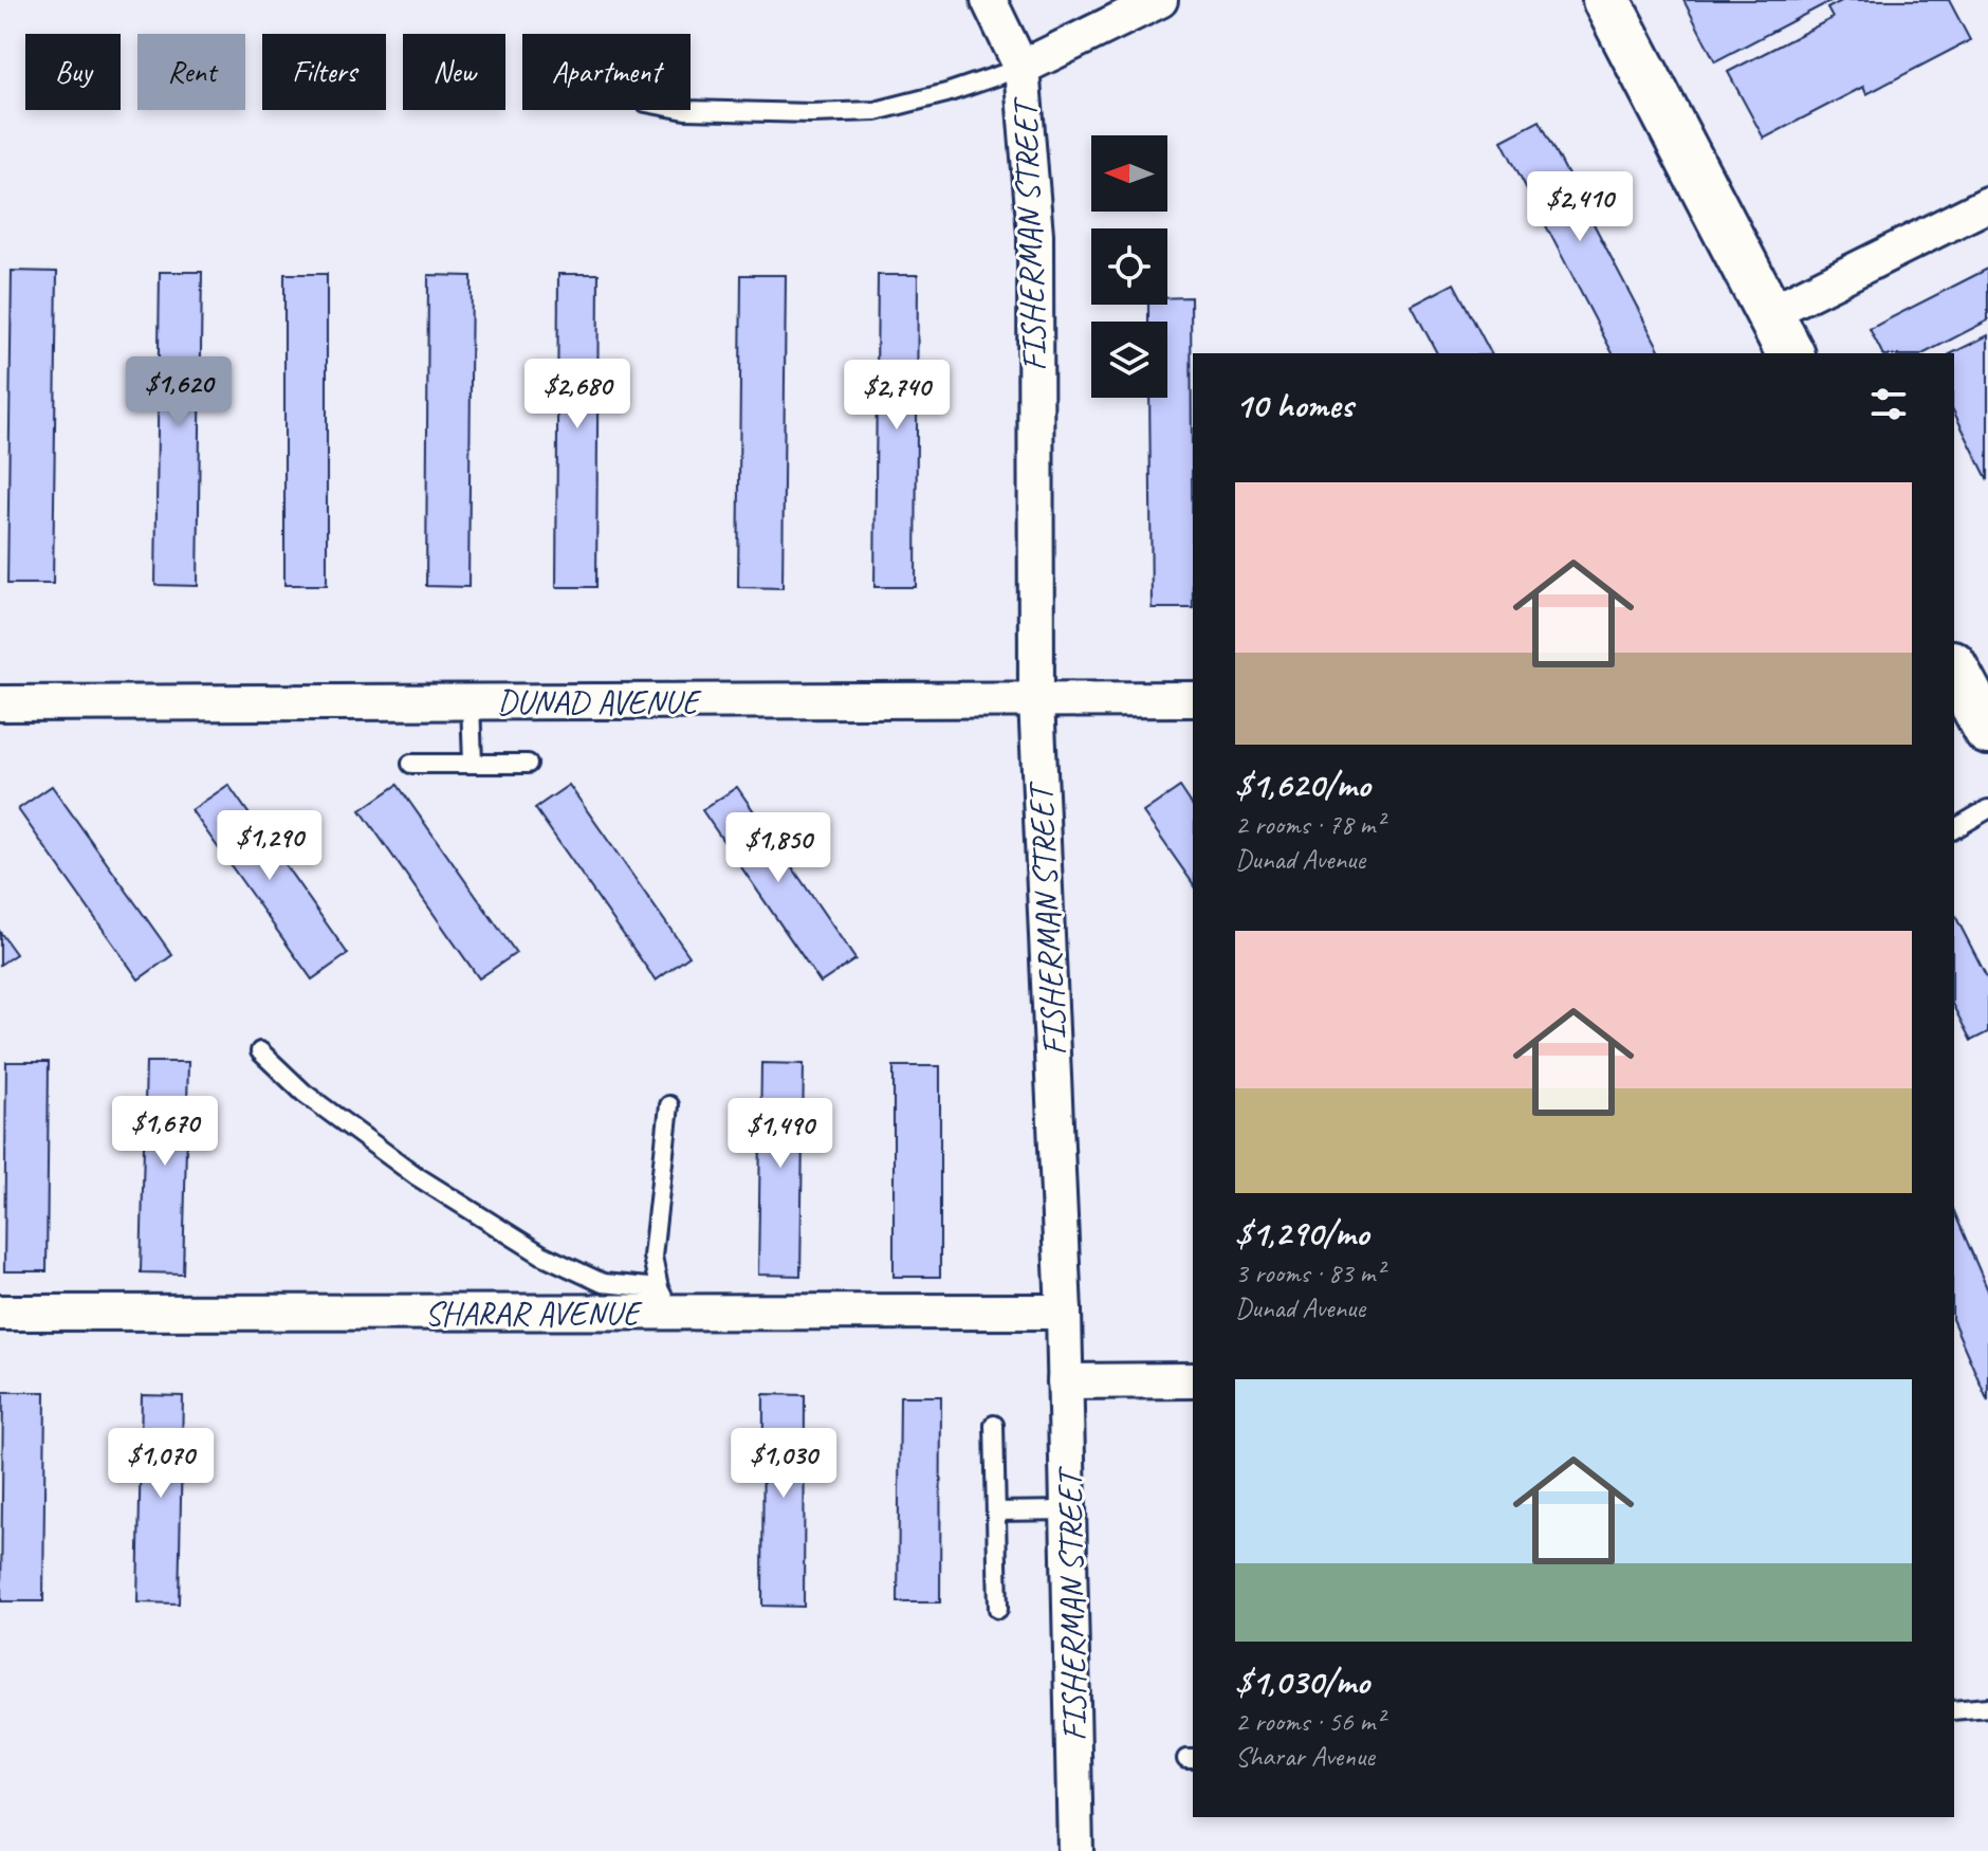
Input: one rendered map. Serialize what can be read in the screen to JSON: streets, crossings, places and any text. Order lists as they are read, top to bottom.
{
  "streets": {
    "street": ["FISHERMAN STREET", "DUNAD AVENUE", "SHARAR AVENUE"]
  },
  "crossings": [
    ["FISHERMAN STREET", "DUNAD AVENUE"],
    ["FISHERMAN STREET", "SHARAR AVENUE"]
  ],
  "north": "left",
  "page": {
    "chip": [
      "Buy",
      "Rent",
      "Filters",
      "New",
      "Apartment"
    ],
    "price": [
      "$2,410",
      "$1,620",
      "$2,680",
      "$2,740",
      "$1,290",
      "$1,850",
      "$1,670",
      "$1,490",
      "$1,070",
      "$1,030"
    ],
    "heading": "10 homes",
    "list": [
      {
        "name": "$1,620/mo",
        "note": "2 rooms · 78 m² · Dunad Avenue"
      },
      {
        "name": "$1,290/mo",
        "note": "3 rooms · 83 m² · Dunad Avenue"
      },
      {
        "name": "$1,030/mo",
        "note": "2 rooms · 56 m² · Sharar Avenue"
      }
    ]
  }
}
